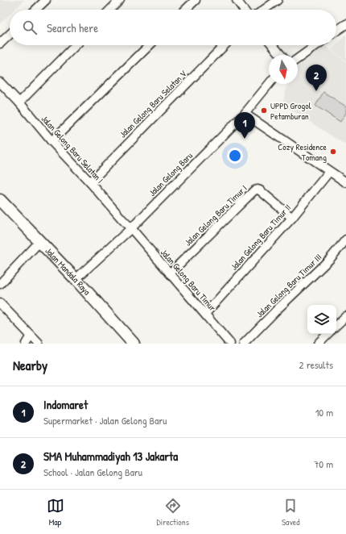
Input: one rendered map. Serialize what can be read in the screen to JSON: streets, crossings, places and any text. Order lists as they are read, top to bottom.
{
  "streets": {
    "street": [
      "Jalan Gelong Baru Selatan V",
      "Jalan Gelong Baru Selatan I",
      "Jalan Gelong Baru",
      "Jalan Gelong Baru Timur I",
      "Jalan Gelong Baru Timur II",
      "Jalan Mandala Raya",
      "Jalan Gelong Baru Timur",
      "Jalan Gelong Baru Timur III"
    ]
  },
  "crossings": [
    ["Jalan Gelong Baru Selatan V", "Jalan Gelong Baru Selatan I"],
    ["Jalan Gelong Baru Selatan I", "Jalan Gelong Baru"],
    ["Jalan Gelong Baru Selatan I", "Jalan Gelong Baru Timur"],
    ["Jalan Gelong Baru", "Jalan Mandala Raya"],
    ["Jalan Gelong Baru", "Jalan Gelong Baru Timur"],
    ["Jalan Gelong Baru Timur I", "Jalan Gelong Baru Timur II"],
    ["Jalan Gelong Baru Timur I", "Jalan Gelong Baru Timur"],
    ["Jalan Gelong Baru Timur II", "Jalan Gelong Baru Timur"]
  ],
  "places": ["UPPD Grogol Petamburan", "Cozy Residence Tomang"],
  "north": "bottom",
  "page": {
    "search": "Search here",
    "pins": ["2", "1"],
    "heading": ["Nearby", "2 results"],
    "list": [
      {
        "mark": "1",
        "name": "Indomaret",
        "note": "Supermarket · Jalan Gelong Baru",
        "value": "10 m"
      },
      {
        "mark": "2",
        "name": "SMA Muhammadiyah 13 Jakarta",
        "note": "School · Jalan Gelong Baru",
        "value": "70 m"
      }
    ],
    "nav": ["Map", "Directions", "Saved"]
  }
}
